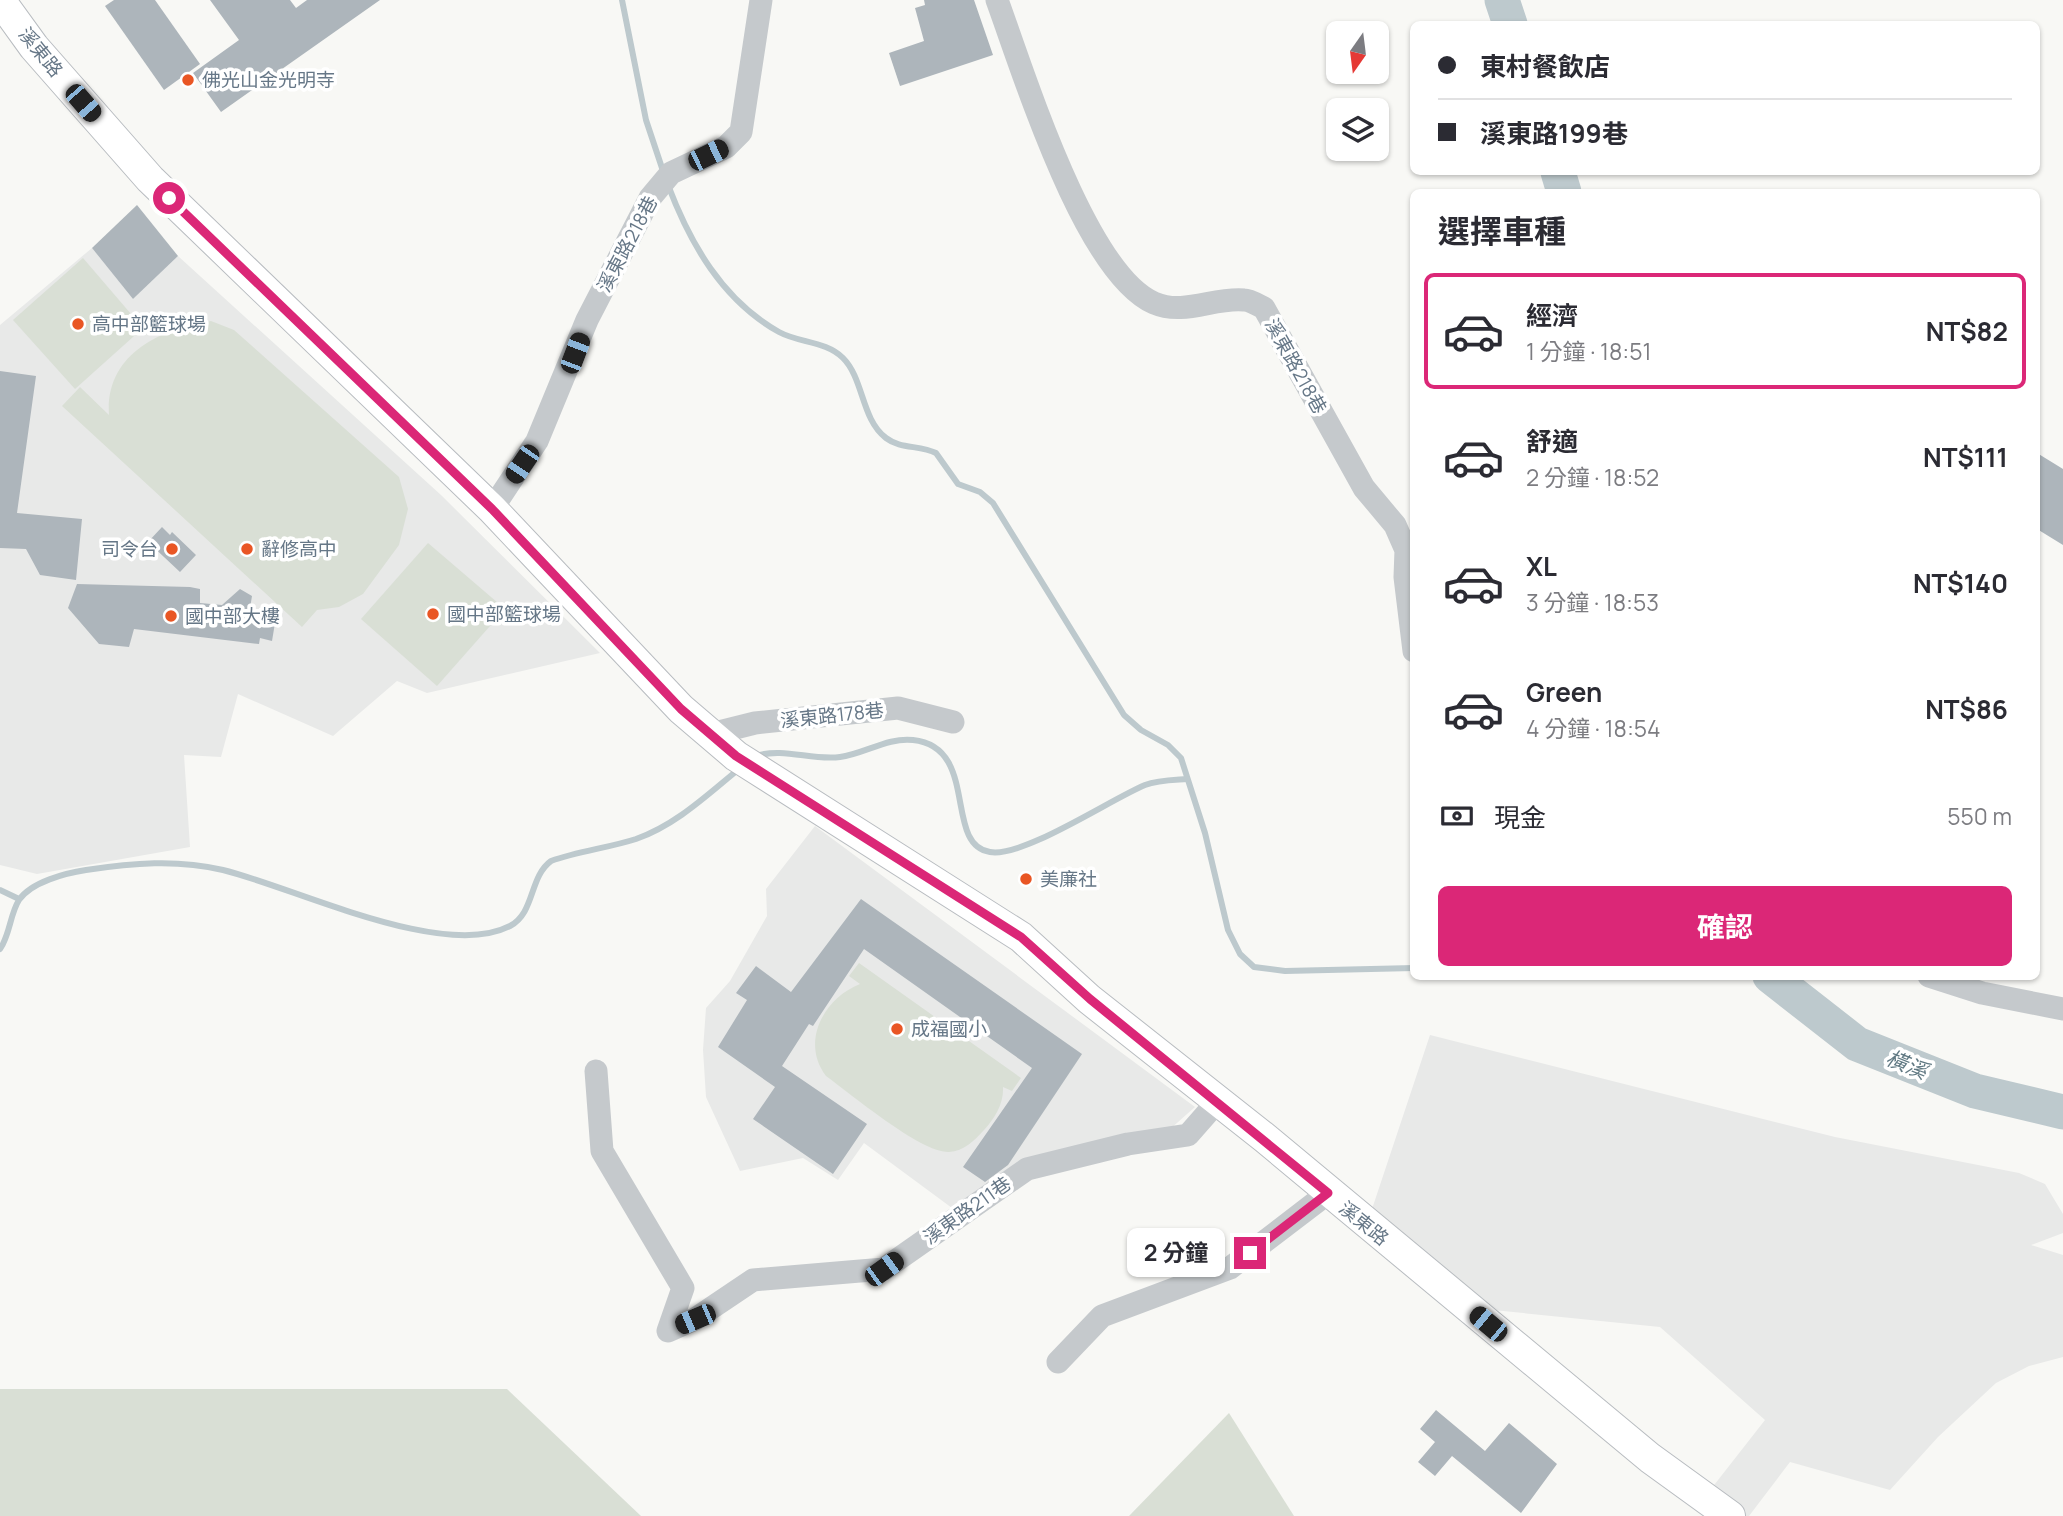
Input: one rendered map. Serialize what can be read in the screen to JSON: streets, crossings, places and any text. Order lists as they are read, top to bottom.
{
  "streets": {
    "main road": ["溪東路"],
    "street": ["溪東路218巷", "溪東路178巷", "溪東路211巷"]
  },
  "crossings": [
    ["溪東路", "溪東路218巷"],
    ["溪東路", "溪東路178巷"],
    ["溪東路", "溪東路211巷"]
  ],
  "water": ["橫溪"],
  "places": [
    "佛光山金光明寺",
    "高中部籃球場",
    "司令台",
    "辭修高中",
    "國中部籃球場",
    "國中部大樓",
    "美廉社",
    "成福國小"
  ],
  "north": "bottom",
  "page": {
    "banner": ["東村餐飲店", "溪東路199巷"],
    "heading": "選擇車種",
    "list": [
      {
        "name": "經濟",
        "note": "1 分鐘 · 18:51",
        "value": "NT$82"
      },
      {
        "name": "舒適",
        "note": "2 分鐘 · 18:52",
        "value": "NT$111"
      },
      {
        "name": "XL",
        "note": "3 分鐘 · 18:53",
        "value": "NT$140"
      },
      {
        "name": "Green",
        "note": "4 分鐘 · 18:54",
        "value": "NT$86"
      }
    ],
    "pay": ["現金", "550 m"],
    "buttons": "確認",
    "bubble": "2 分鐘"
  }
}
